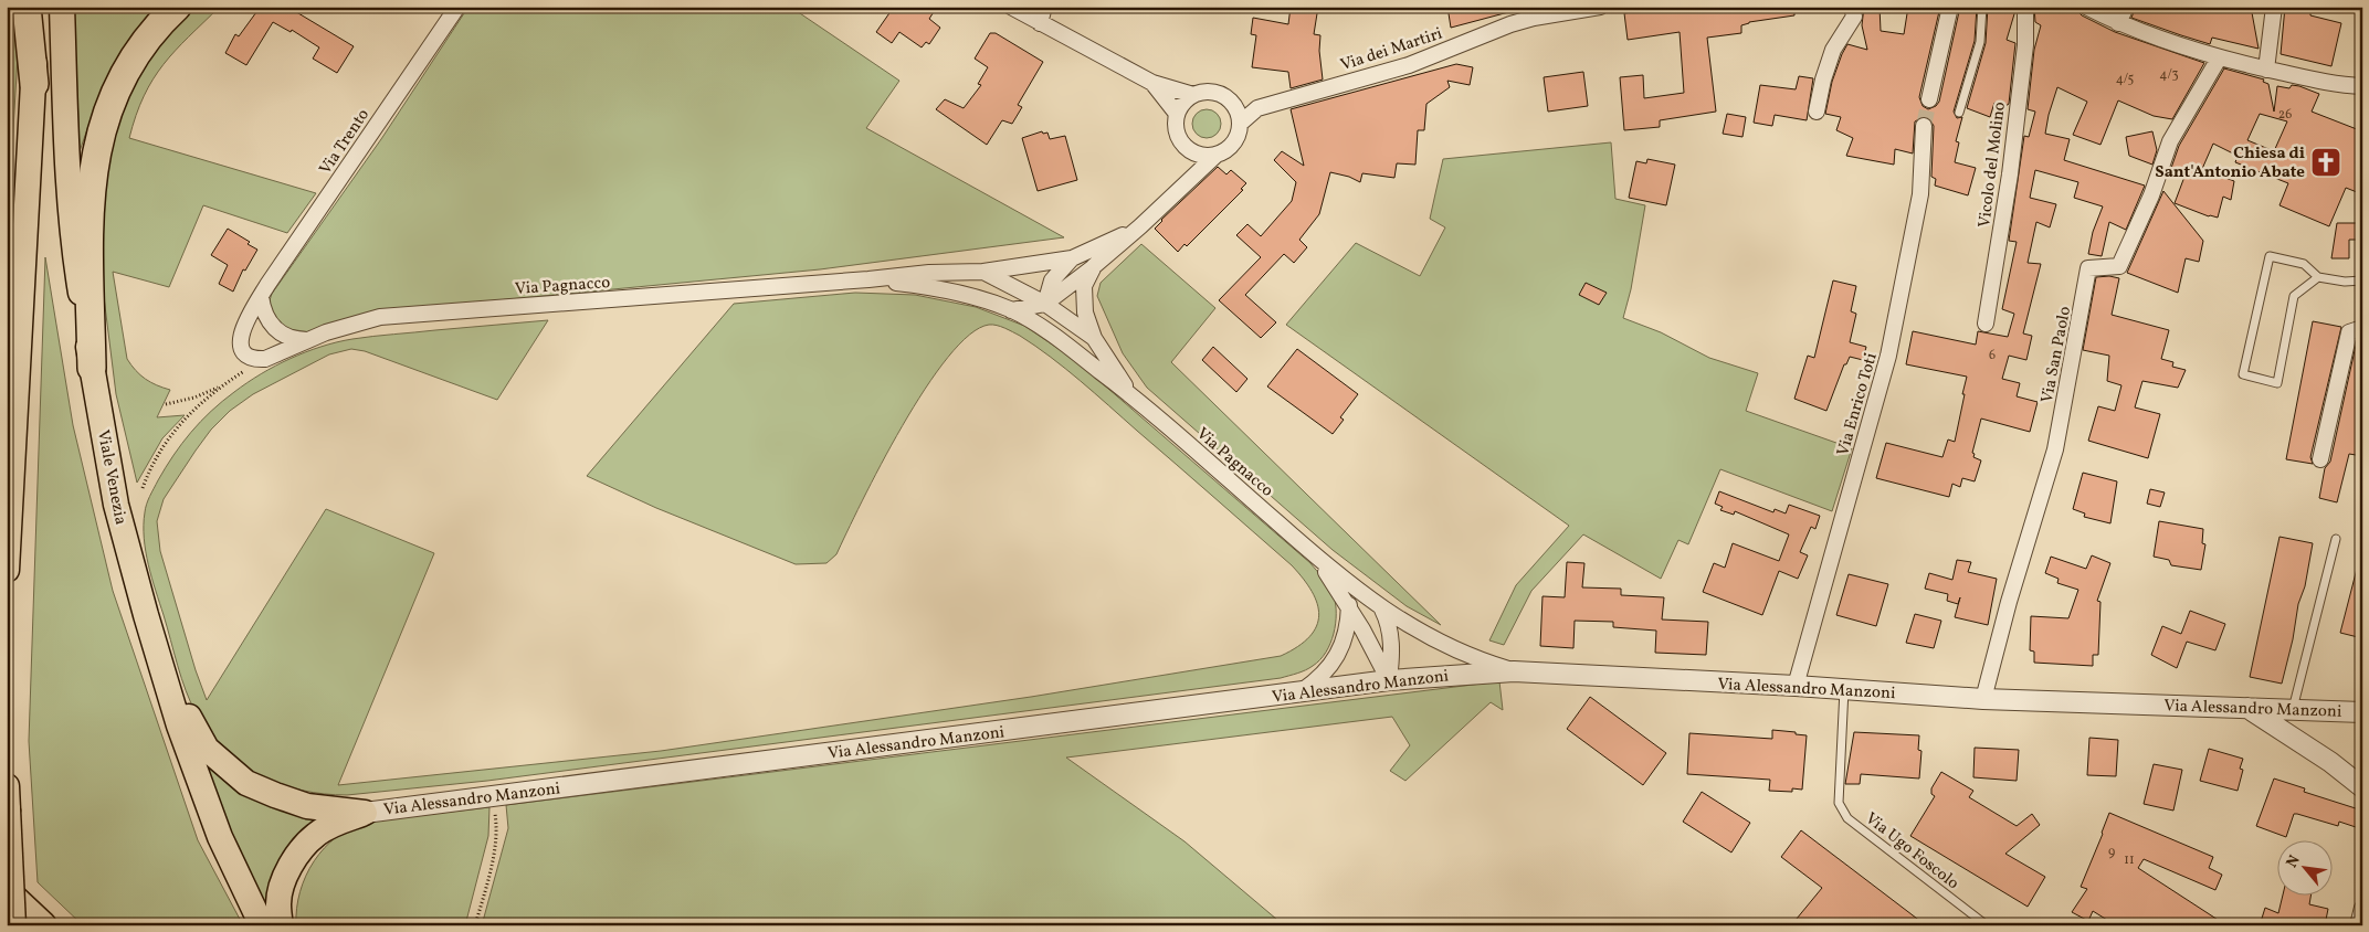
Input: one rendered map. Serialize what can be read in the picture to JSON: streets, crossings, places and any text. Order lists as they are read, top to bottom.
{
  "streets": {
    "highway": ["Viale Venezia"],
    "street": [
      "Via dei Martiri",
      "Via Trento",
      "Vicolo del Molino",
      "Via Pagnacco",
      "Via San Paolo",
      "Via Enrico Toti",
      "Via Alessandro Manzoni"
    ],
    "lane": ["Via Ugo Foscolo"]
  },
  "crossings": [
    ["Via dei Martiri", "Via Pagnacco"],
    ["Via Trento", "Via Pagnacco"],
    ["Via Pagnacco", "Via Alessandro Manzoni"],
    ["Via San Paolo", "Via Alessandro Manzoni"],
    ["Via Enrico Toti", "Via Alessandro Manzoni"],
    ["Via Alessandro Manzoni", "Via Ugo Foscolo"]
  ],
  "places": {
    "church": ["Chiesa di Sant'Antonio Abate"]
  },
  "house_numbers": [
    "4/3",
    "4/5",
    "26",
    "6",
    "9",
    "11"
  ],
  "north": "top left"
}
